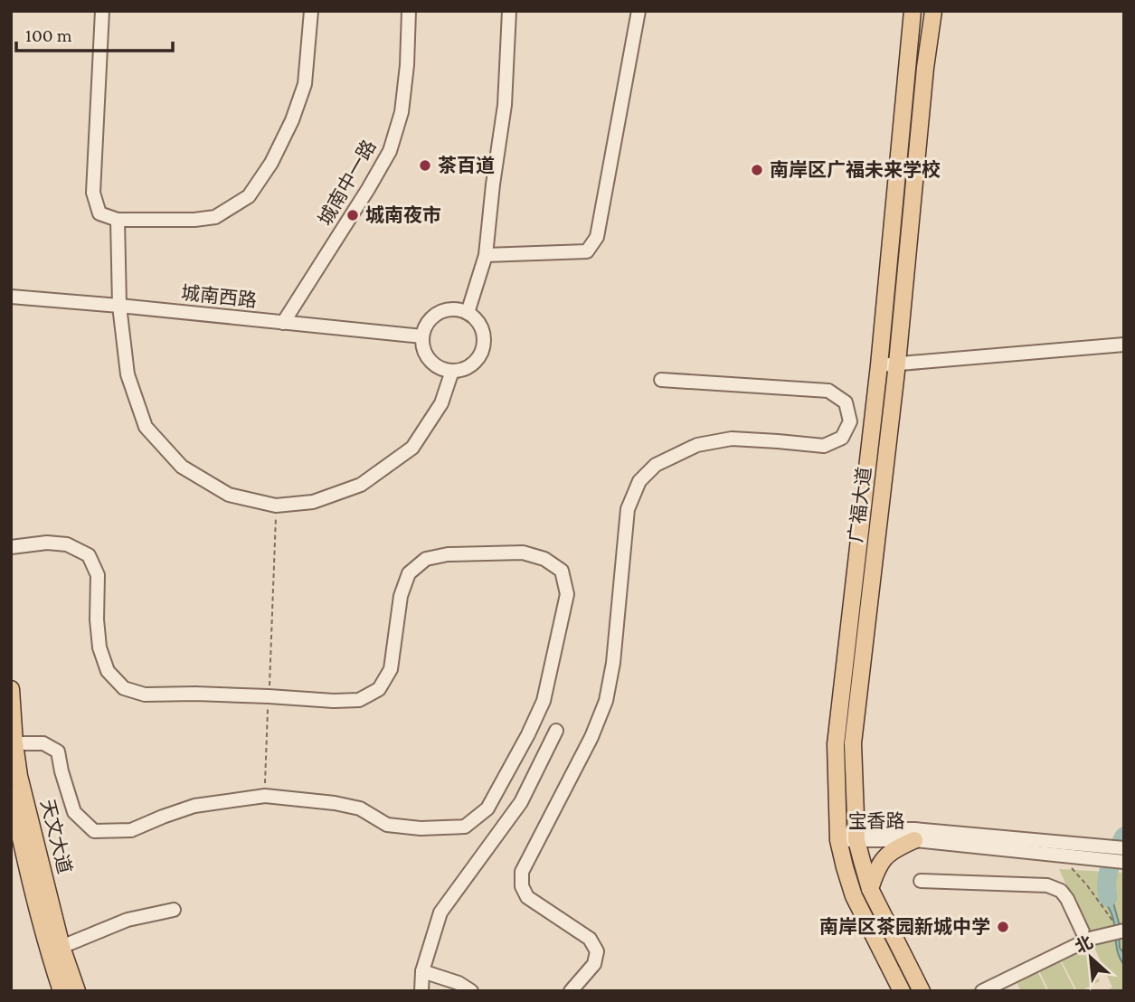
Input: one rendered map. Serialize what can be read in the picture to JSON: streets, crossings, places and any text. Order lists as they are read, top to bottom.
{
  "streets": {
    "main road": ["广福大道", "天文大道"],
    "street": ["城南中一路", "城南西路", "宝香路"]
  },
  "crossings": [
    ["城南中一路", "城南西路"],
    ["广福大道", "宝香路"]
  ],
  "places": [
    "茶百道",
    "南岸区广福未来学校",
    "城南夜市",
    "南岸区茶园新城中学"
  ],
  "scale_bar": "100 m",
  "north": "top left"
}
